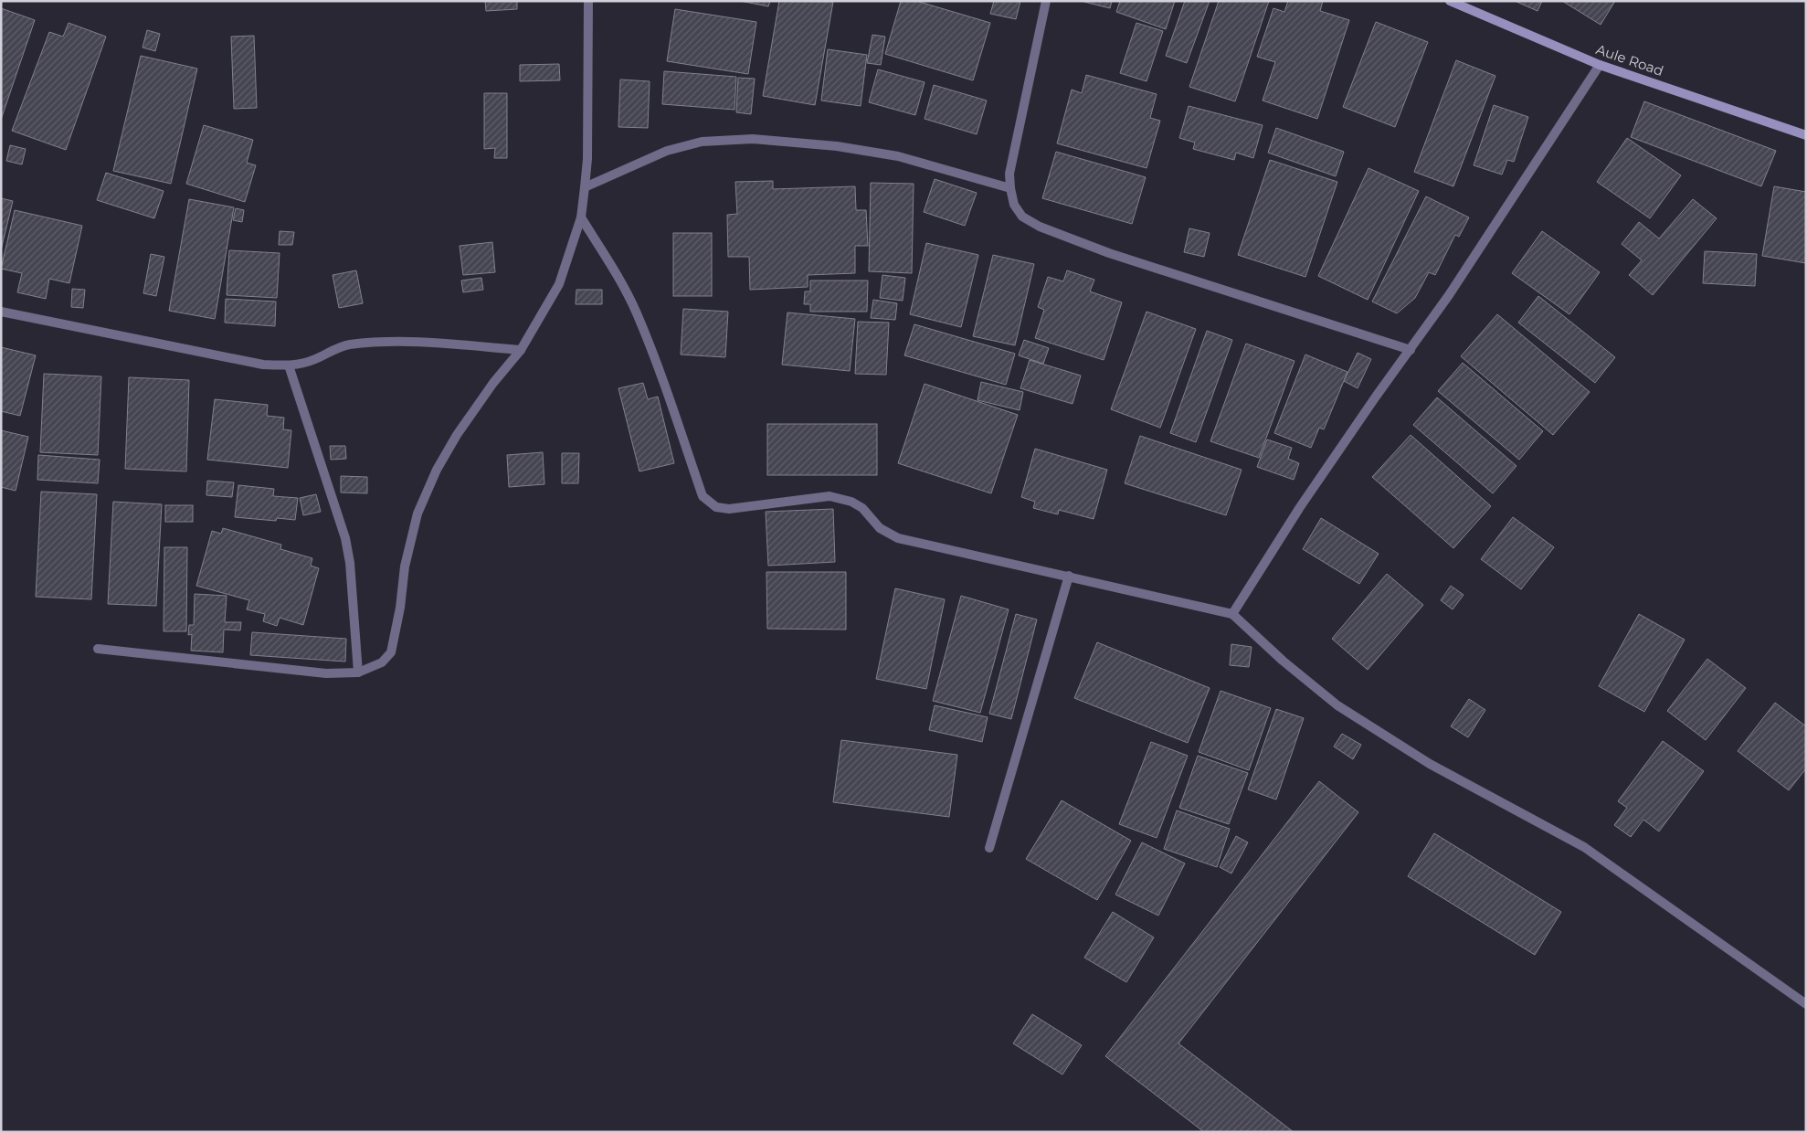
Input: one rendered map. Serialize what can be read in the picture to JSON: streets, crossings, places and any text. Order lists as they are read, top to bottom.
{
  "streets": {
    "street": ["Aule Road"]
  }
}
